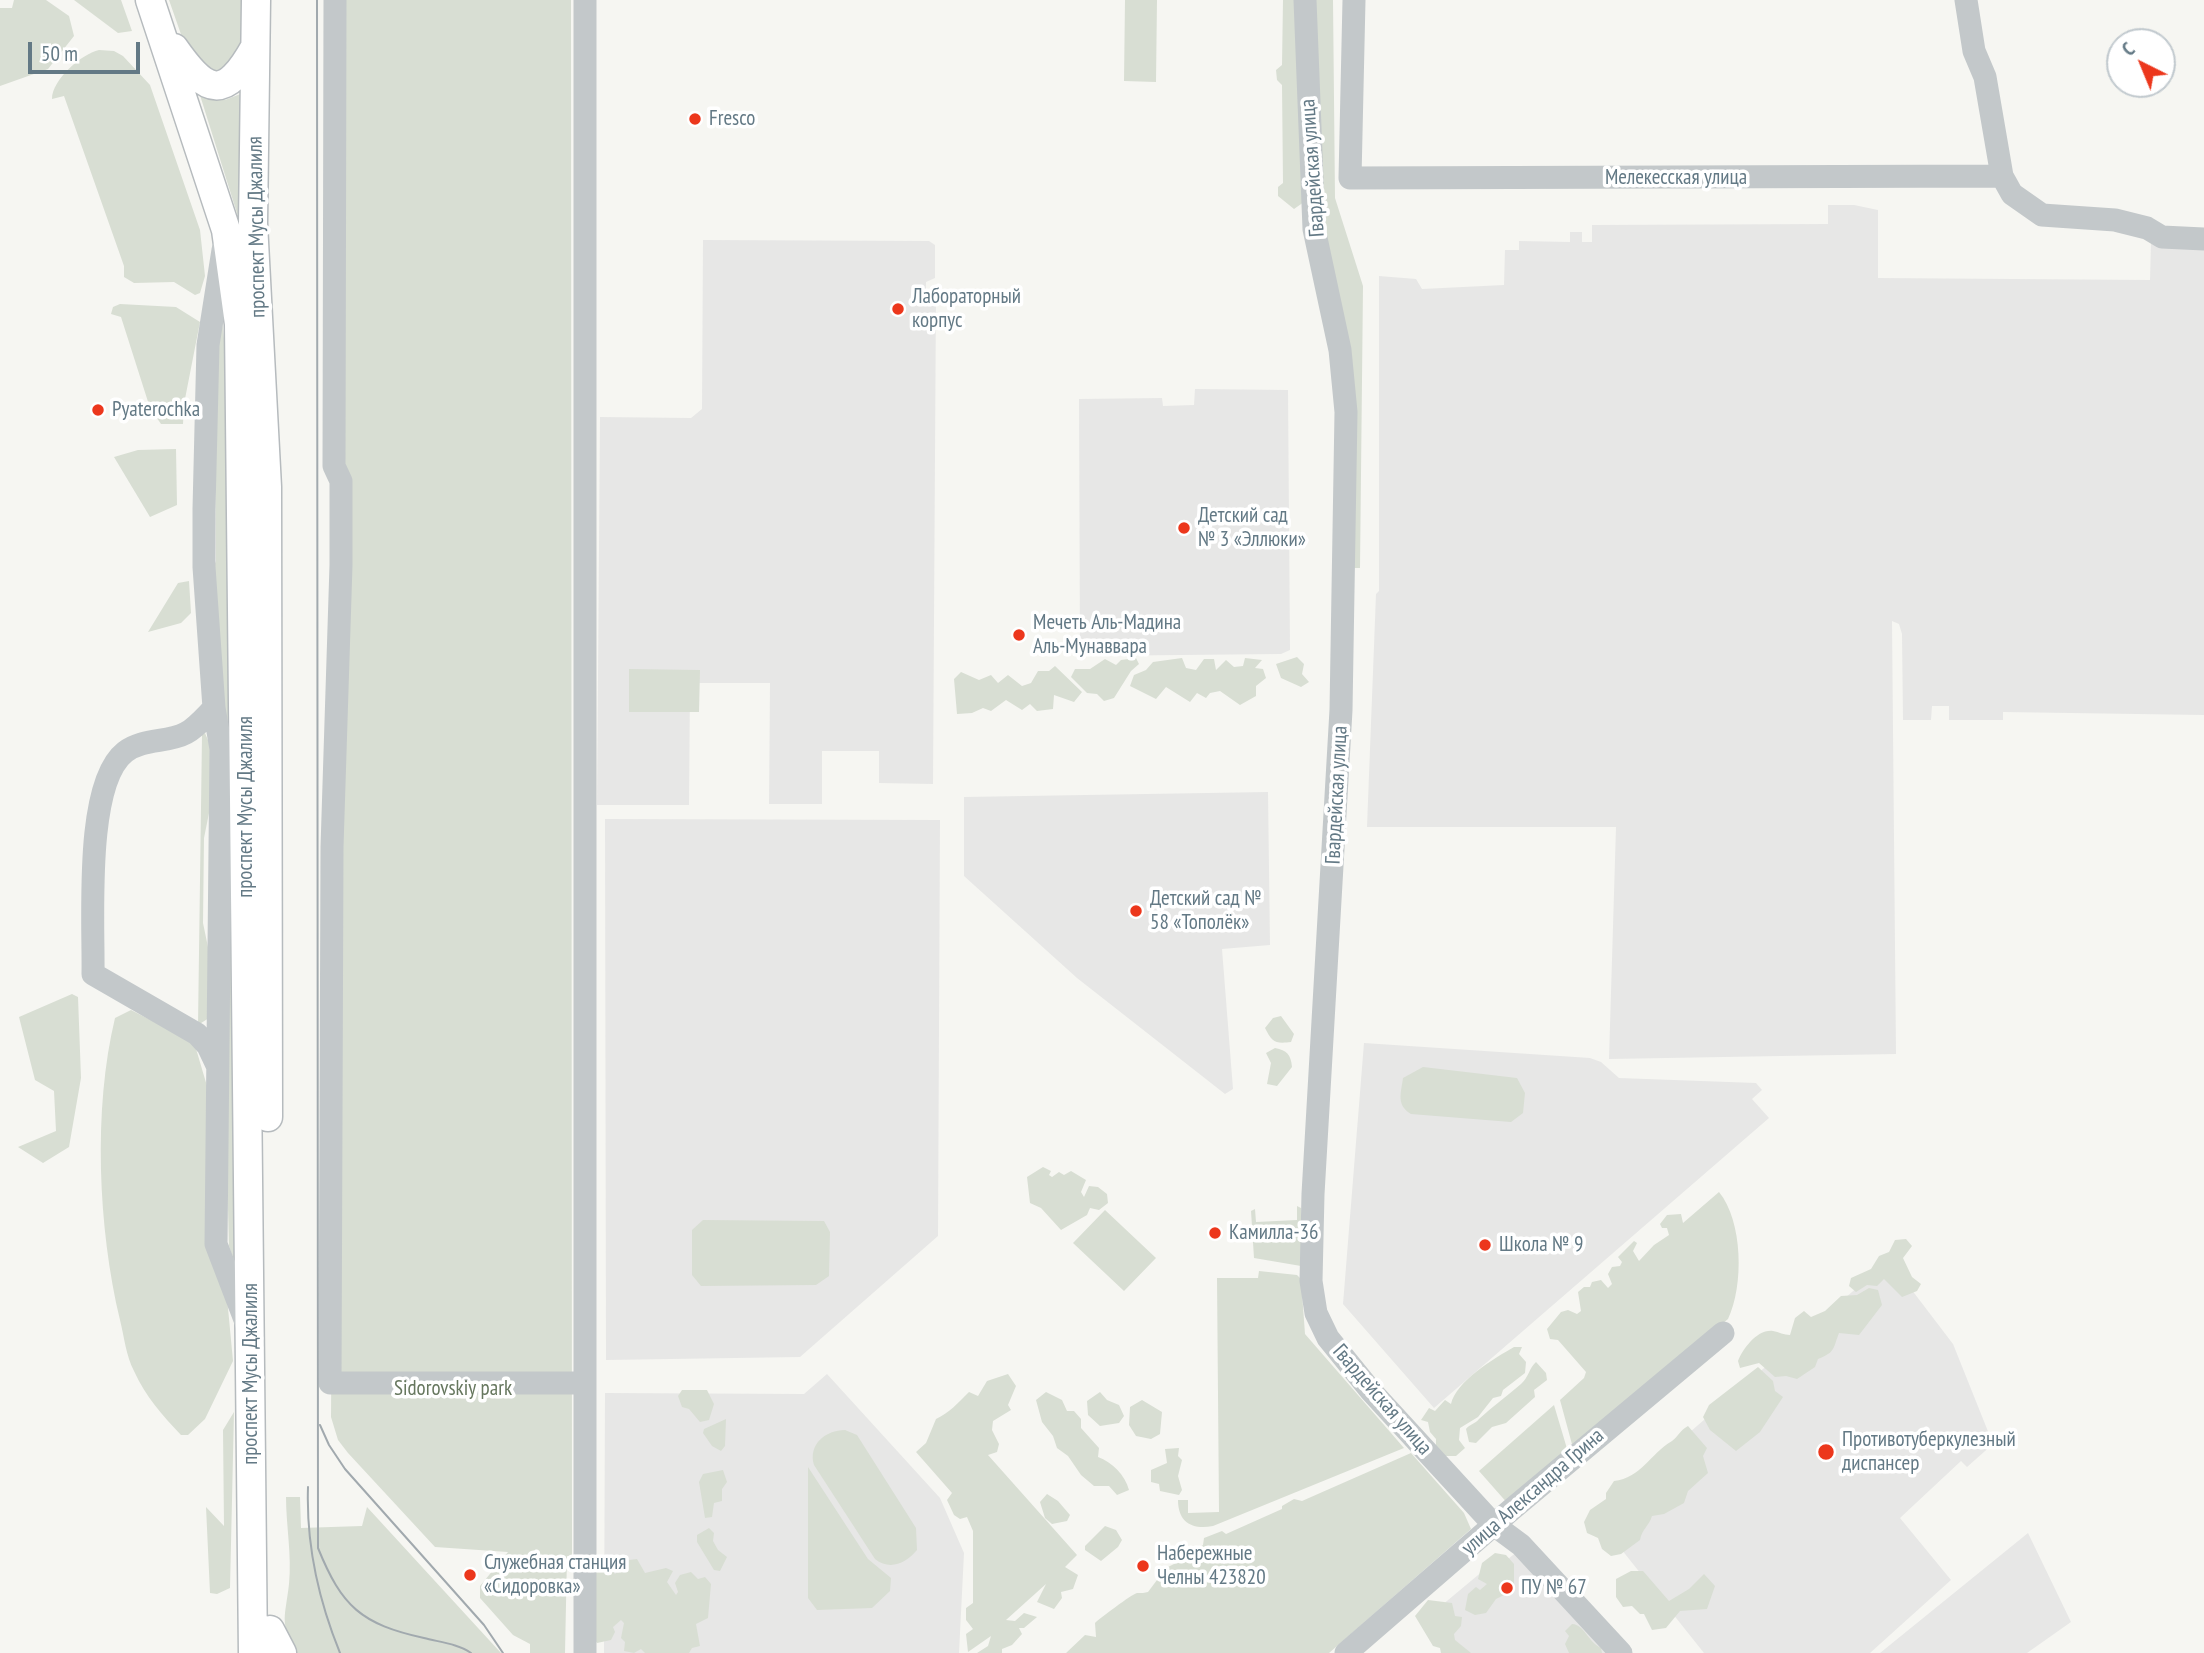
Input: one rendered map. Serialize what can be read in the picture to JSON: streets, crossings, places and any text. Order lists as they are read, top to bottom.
{
  "streets": {
    "main road": ["проспект Мусы Джалиля"],
    "street": ["Гвардейская улица", "Мелекесская улица", "улица Александра Грина"]
  },
  "crossings": [
    ["Гвардейская улица", "улица Александра Грина"]
  ],
  "parks": ["Sidorovskiy park"],
  "places": [
    "Fresco",
    "Лабораторный корпус",
    "Pyaterochka",
    "Детский сад № 3 «Эллюки»",
    "Мечеть Аль-Мадина Аль-Мунаввара",
    "Детский сад № 58 «Тополёк»",
    "Камилла-36",
    "Школа № 9",
    "Противотуберкулезный диспансер",
    "Набережные Челны 423820",
    "Служебная станция «Сидоровка»",
    "ПУ № 67"
  ],
  "scale_bar": "50 m",
  "north": "top left"
}
